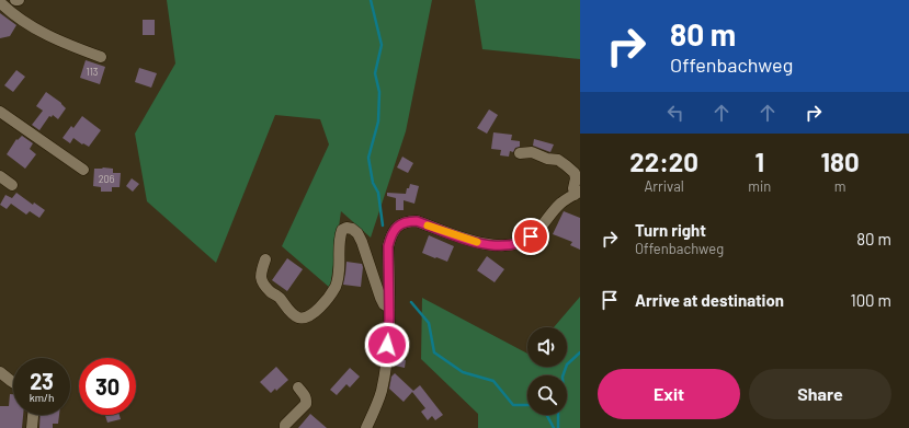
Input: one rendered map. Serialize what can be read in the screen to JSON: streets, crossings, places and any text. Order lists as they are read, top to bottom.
{
  "house_numbers": ["113", "206"],
  "page": {
    "turn": ["80 m", "Offenbachweg"],
    "eta": [
      "22:20",
      "Arrival",
      "1",
      "min",
      "180",
      "m"
    ],
    "list": [
      {
        "name": "Turn right",
        "note": "Offenbachweg",
        "value": "80 m"
      },
      {
        "name": "Arrive at destination",
        "value": "100 m"
      }
    ],
    "speed": "23 km/h",
    "limit": "30",
    "buttons": ["Exit", "Share"]
  }
}
